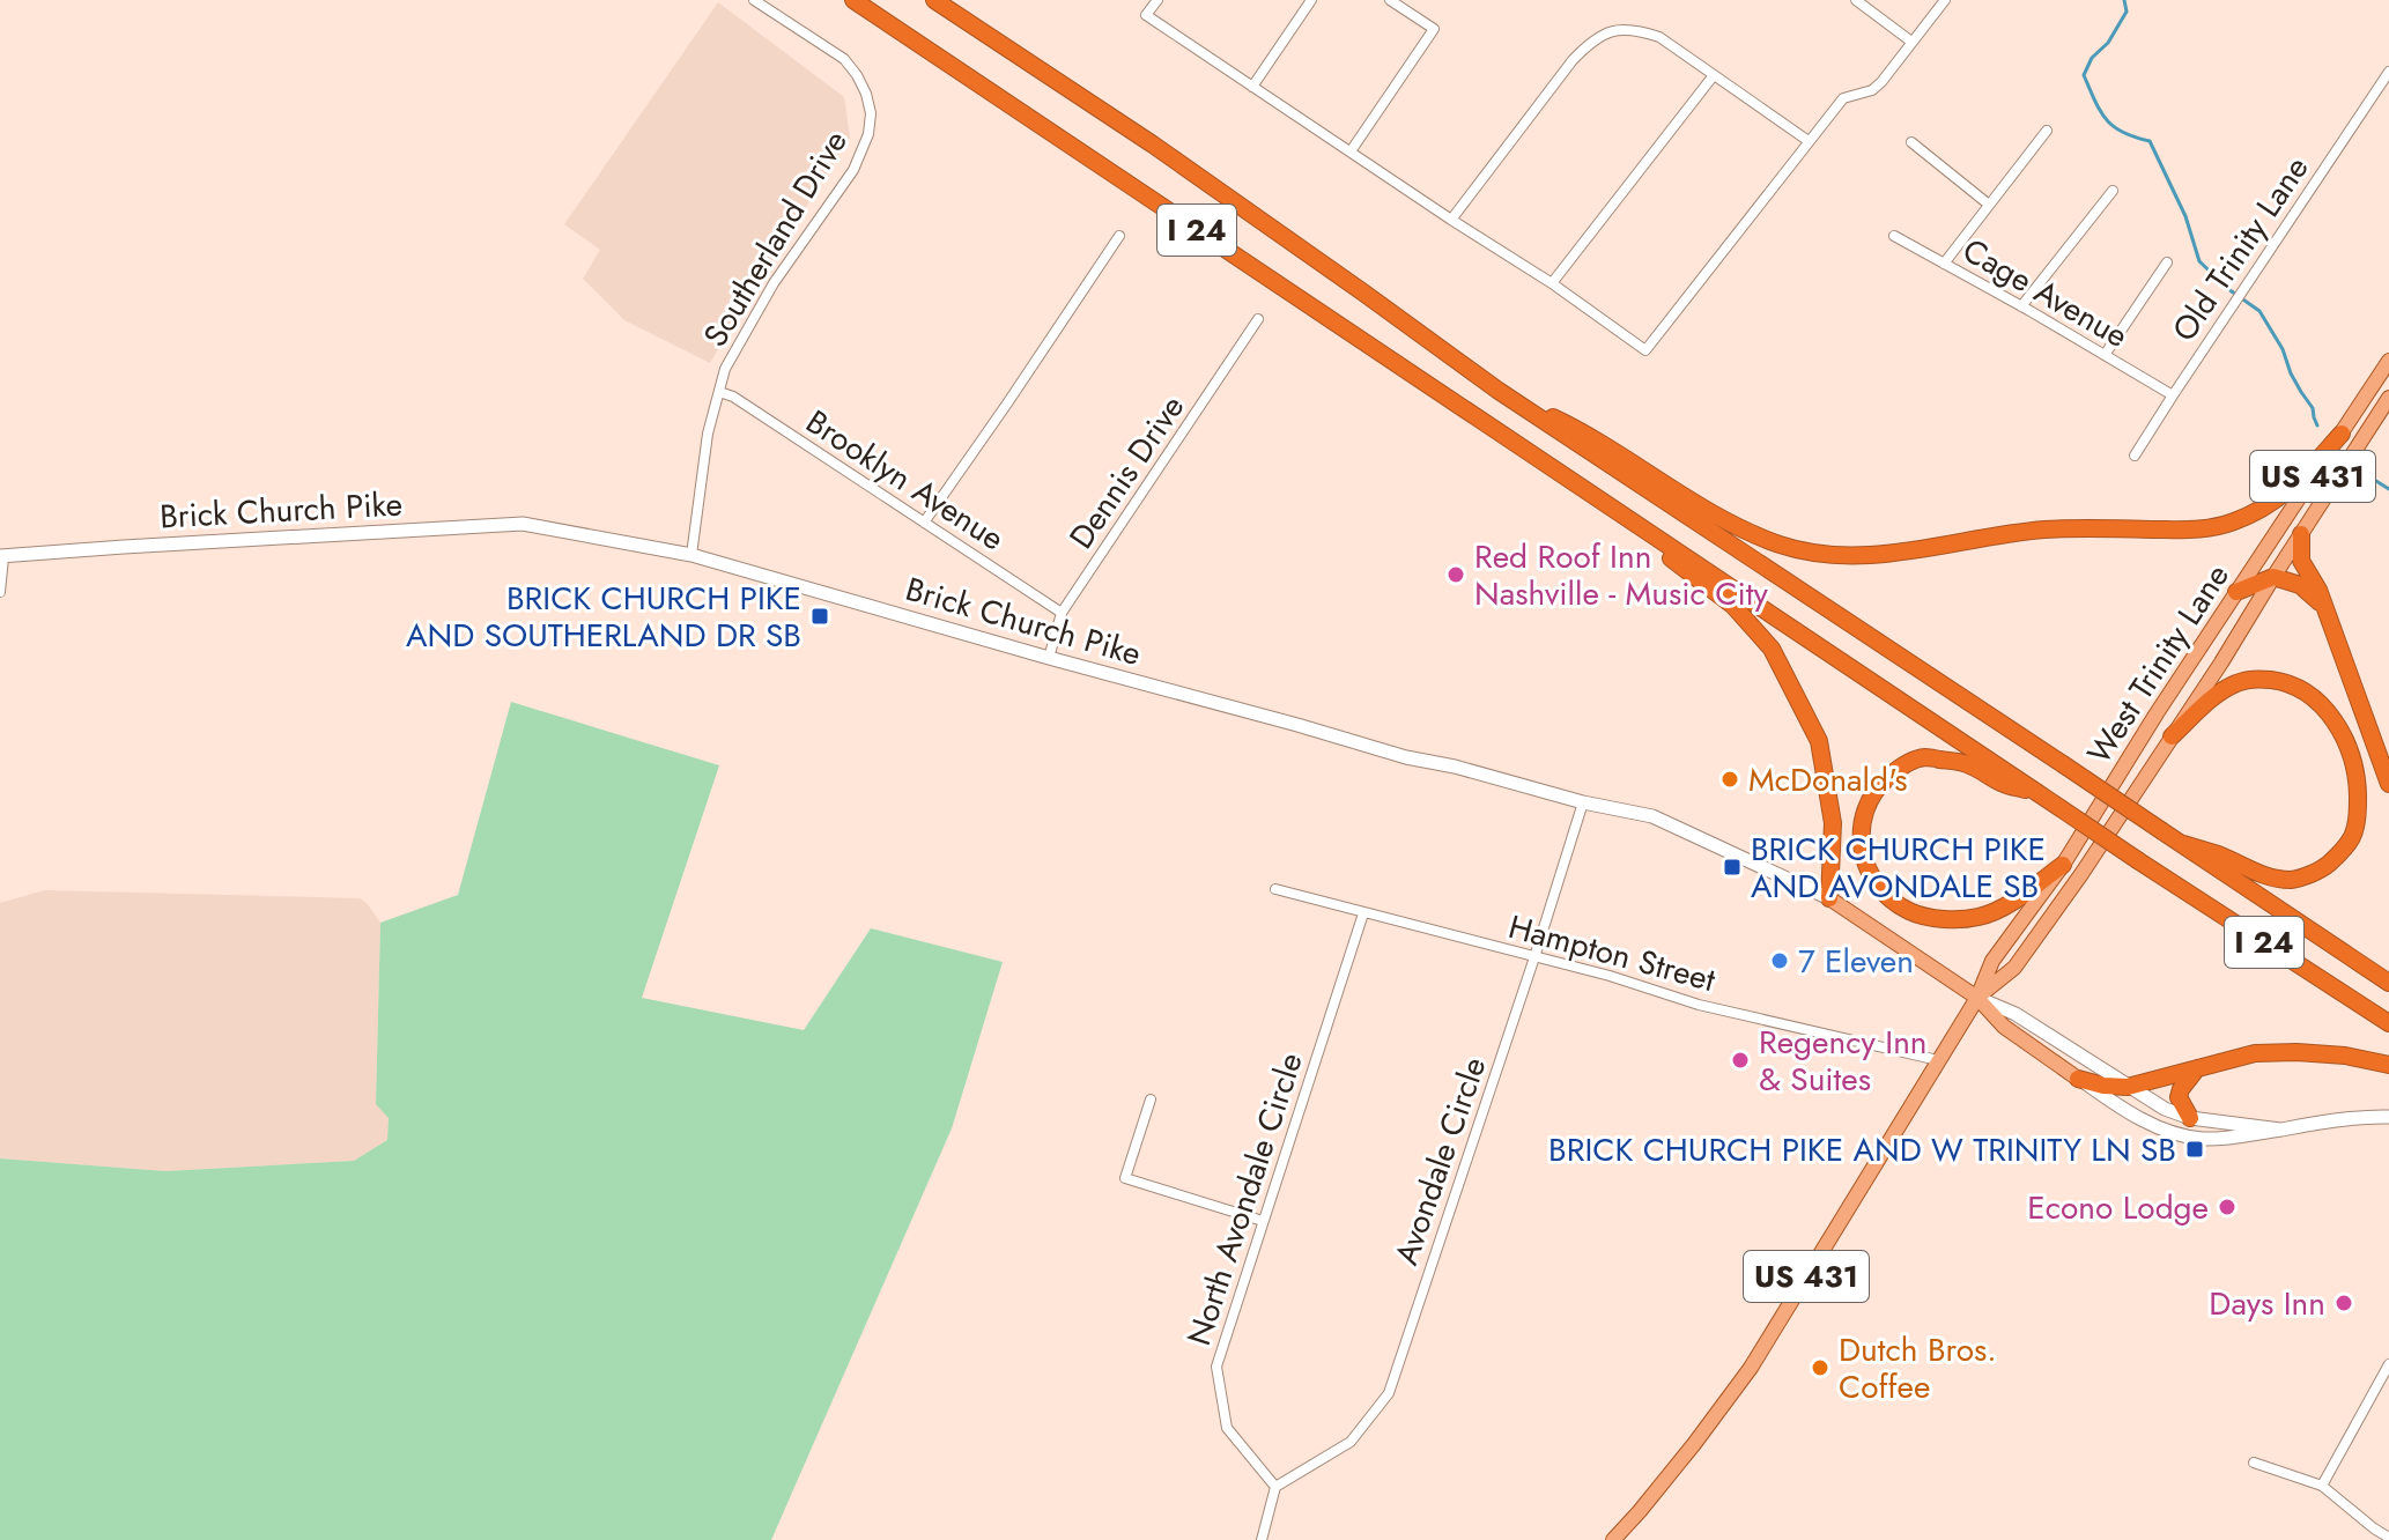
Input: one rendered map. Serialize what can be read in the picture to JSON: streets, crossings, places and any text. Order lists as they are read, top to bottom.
{
  "streets": {
    "highway": ["I 24"],
    "main road": ["US 431", "Brick Church Pike", "West Trinity Lane"],
    "street": [
      "Southerland Drive",
      "Old Trinity Lane",
      "Cage Avenue",
      "Dennis Drive",
      "Brooklyn Avenue",
      "Hampton Street",
      "Avondale Circle",
      "North Avondale Circle"
    ]
  },
  "crossings": [
    ["Southerland Drive", "Brooklyn Avenue"],
    ["Southerland Drive", "Brick Church Pike"],
    ["Old Trinity Lane", "Cage Avenue"],
    ["Dennis Drive", "Brooklyn Avenue"],
    ["Dennis Drive", "Brick Church Pike"],
    ["Brick Church Pike", "West Trinity Lane"],
    ["Brick Church Pike", "Avondale Circle"],
    ["West Trinity Lane", "Hampton Street"],
    ["Hampton Street", "Avondale Circle"],
    ["Hampton Street", "North Avondale Circle"],
    ["Avondale Circle", "North Avondale Circle"]
  ],
  "places": {
    "other": [
      "Red Roof Inn Nashville - Music City",
      "McDonald's",
      "7 Eleven",
      "Regency Inn & Suites",
      "Econo Lodge",
      "Days Inn",
      "Dutch Bros. Coffee"
    ],
    "transit": ["BRICK CHURCH PIKE AND SOUTHERLAND DR SB", "BRICK CHURCH PIKE AND AVONDALE SB", "BRICK CHURCH PIKE AND W TRINITY LN SB"]
  }
}
